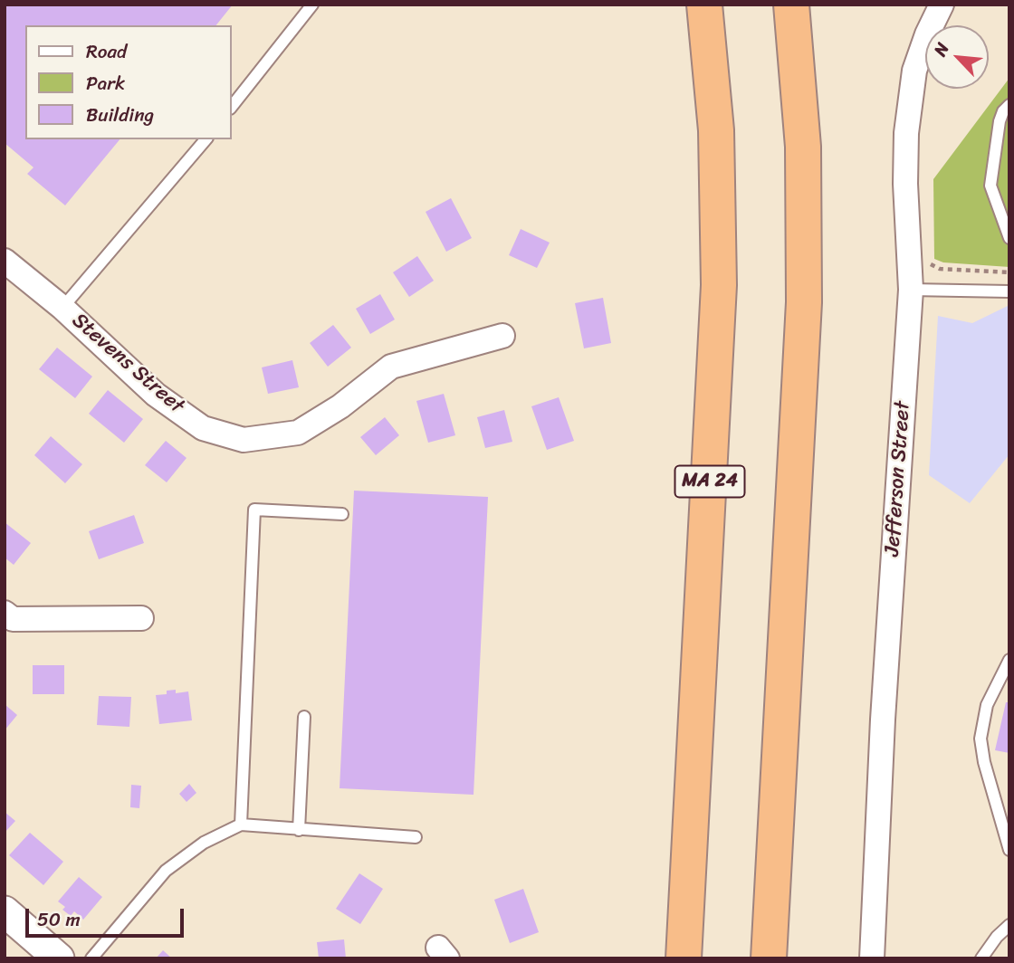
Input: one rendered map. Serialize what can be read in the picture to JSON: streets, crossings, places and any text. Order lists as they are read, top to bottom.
{
  "streets": {
    "highway": ["MA 24"],
    "street": ["Stevens Street", "Jefferson Street"]
  },
  "legend": ["Road", "Park", "Building"],
  "scale_bar": "50 m",
  "north": "top left"
}
